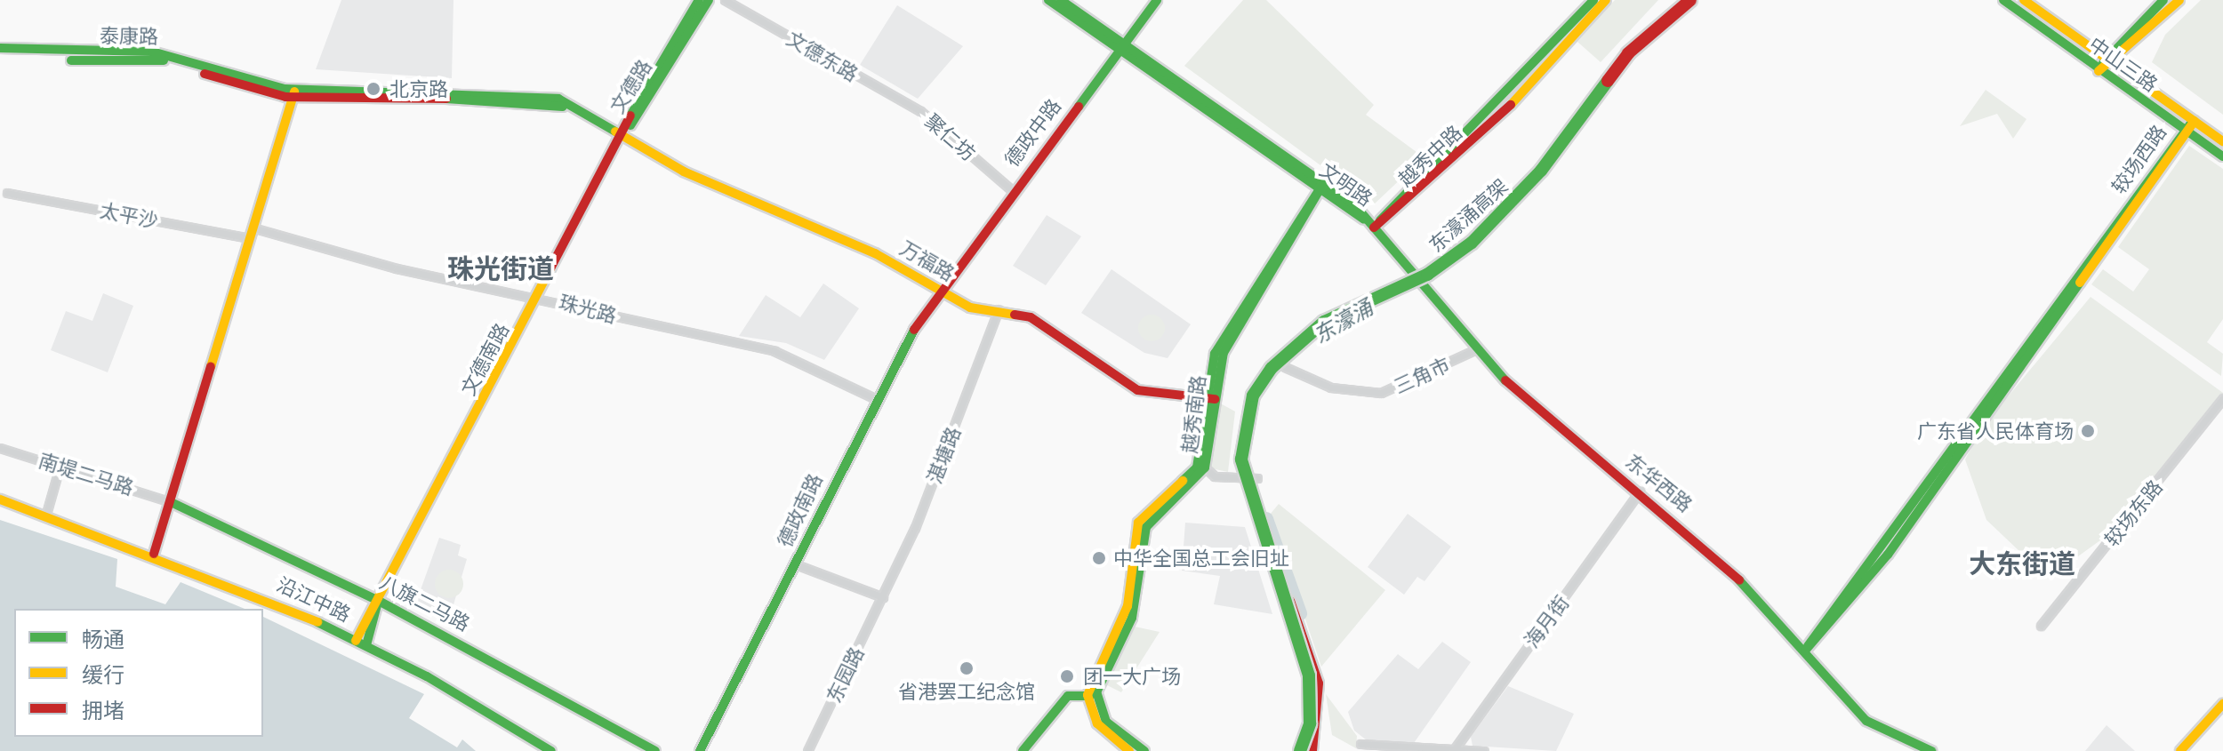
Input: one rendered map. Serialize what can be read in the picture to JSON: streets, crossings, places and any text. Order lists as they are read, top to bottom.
{
  "streets": {
    "main road": [
      "泰康路",
      "中山三路",
      "文德路",
      "德政中路",
      "越秀中路",
      "较场西路",
      "文明路",
      "东濠涌高架",
      "万福路",
      "文德南路",
      "越秀南路",
      "东华西路",
      "德政南路",
      "沿江中路",
      "八旗二马路"
    ],
    "street": [
      "文德东路",
      "聚仁坊",
      "太平沙",
      "珠光路",
      "三角市",
      "湛塘路",
      "南堤二马路",
      "较场东路",
      "海月街",
      "东园路"
    ]
  },
  "crossings": [
    ["泰康路", "万福路"],
    ["文德东路", "聚仁坊"],
    ["中山三路", "较场西路"],
    ["文德路", "万福路"],
    ["文德路", "文德南路"],
    ["德政中路", "聚仁坊"],
    ["德政中路", "文明路"],
    ["德政中路", "万福路"],
    ["德政中路", "德政南路"],
    ["越秀中路", "文明路"],
    ["越秀中路", "东华西路"],
    ["较场西路", "东华西路"],
    ["文明路", "越秀南路"],
    ["文明路", "东华西路"],
    ["太平沙", "珠光路"],
    ["万福路", "文德南路"],
    ["万福路", "越秀南路"],
    ["万福路", "湛塘路"],
    ["万福路", "德政南路"],
    ["珠光路", "文德南路"],
    ["珠光路", "德政南路"],
    ["文德南路", "沿江中路"],
    ["文德南路", "八旗二马路"],
    ["三角市", "东华西路"],
    ["湛塘路", "东园路"],
    ["南堤二马路", "八旗二马路"],
    ["东华西路", "海月街"]
  ],
  "districts": ["珠光街道", "大东街道"],
  "water": ["东濠涌"],
  "places": [
    "北京路",
    "广东省人民体育场",
    "中华全国总工会旧址",
    "省港罢工纪念馆",
    "团一大广场"
  ],
  "legend": ["畅通", "缓行", "拥堵"]
}
